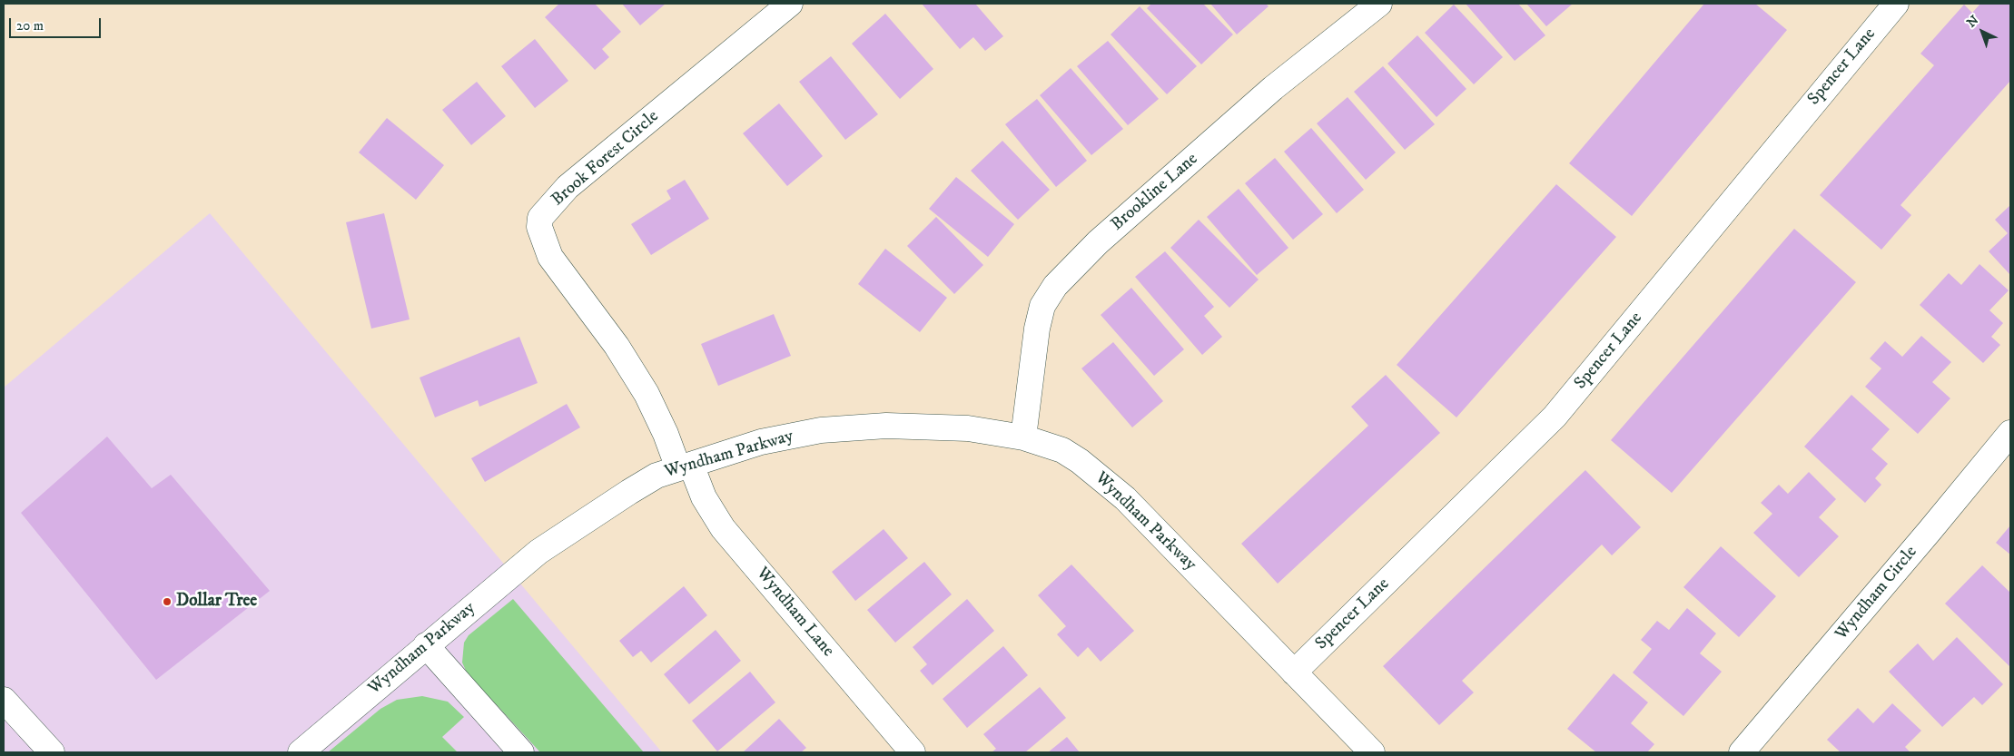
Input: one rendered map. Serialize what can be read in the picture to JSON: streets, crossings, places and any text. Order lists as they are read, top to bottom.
{
  "streets": {
    "street": [
      "Spencer Lane",
      "Brook Forest Circle",
      "Brookline Lane",
      "Wyndham Parkway",
      "Wyndham Circle",
      "Wyndham Lane"
    ]
  },
  "crossings": [
    ["Spencer Lane", "Wyndham Parkway"],
    ["Brook Forest Circle", "Wyndham Parkway"],
    ["Brook Forest Circle", "Wyndham Lane"],
    ["Brookline Lane", "Wyndham Parkway"],
    ["Wyndham Parkway", "Wyndham Lane"]
  ],
  "places": ["Dollar Tree"],
  "scale_bar": "20 m",
  "north": "top left"
}
